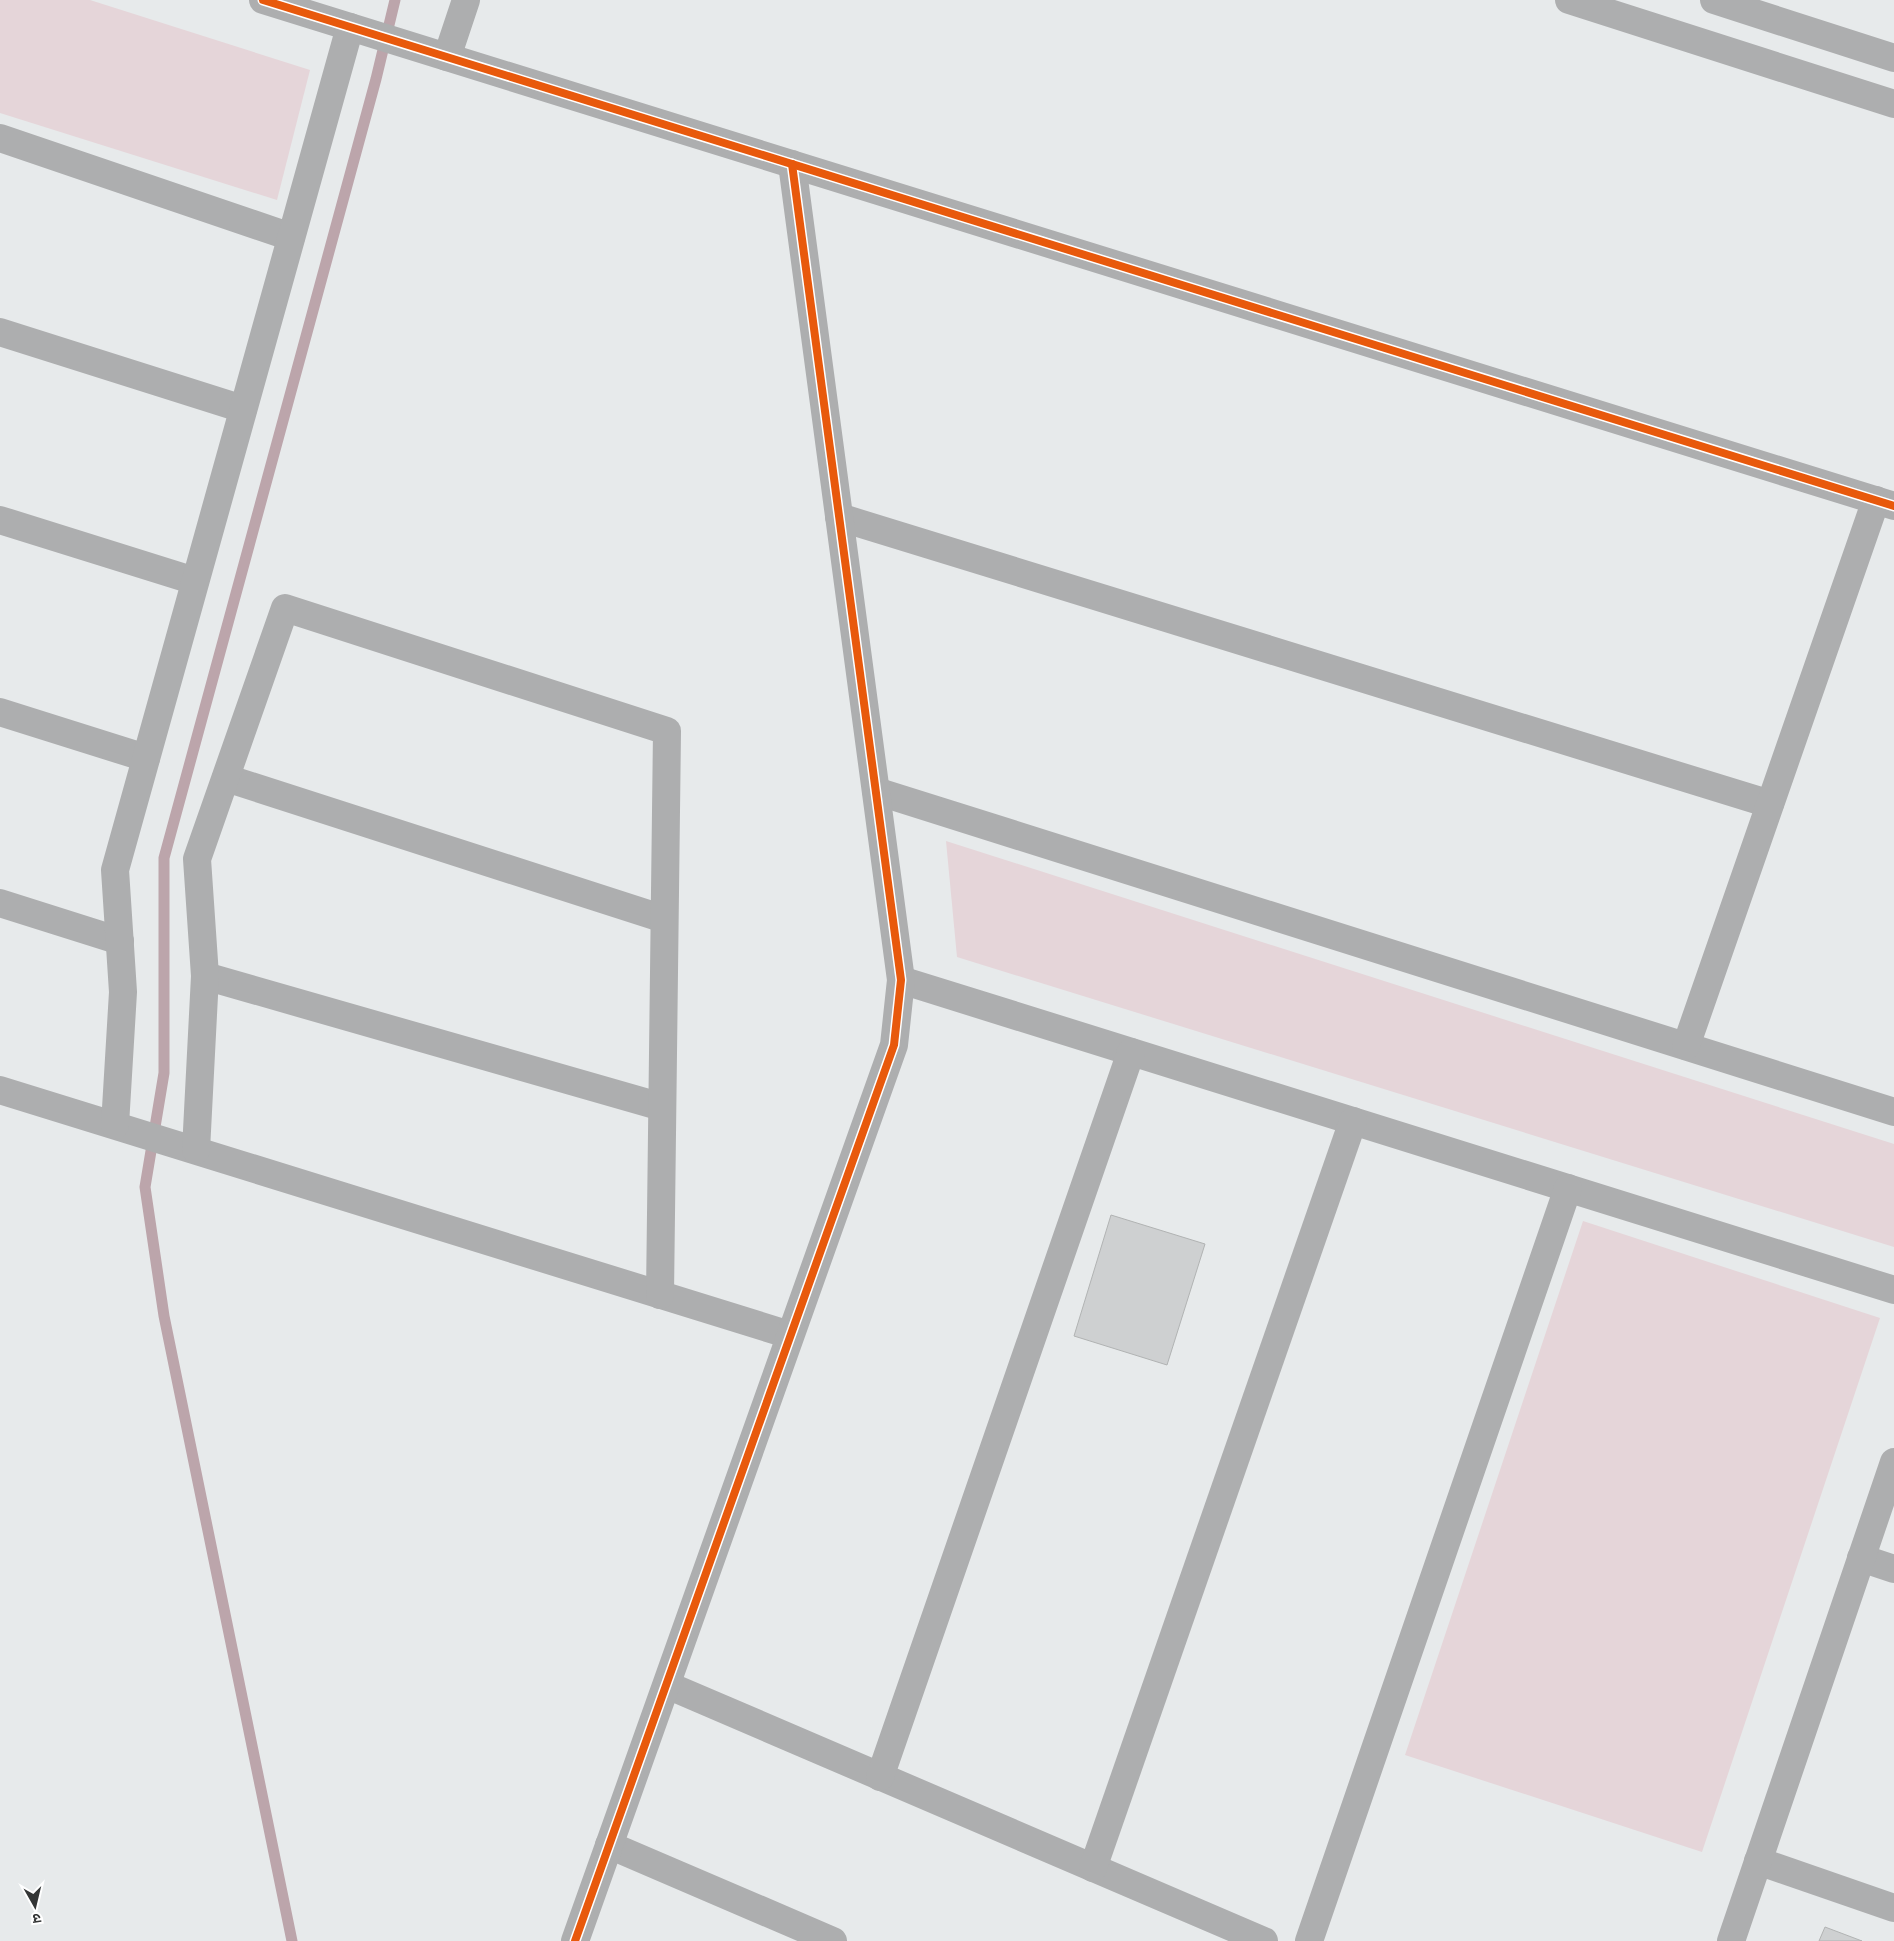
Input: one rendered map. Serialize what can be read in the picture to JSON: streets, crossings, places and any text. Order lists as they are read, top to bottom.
{
  "north": "bottom"
}
